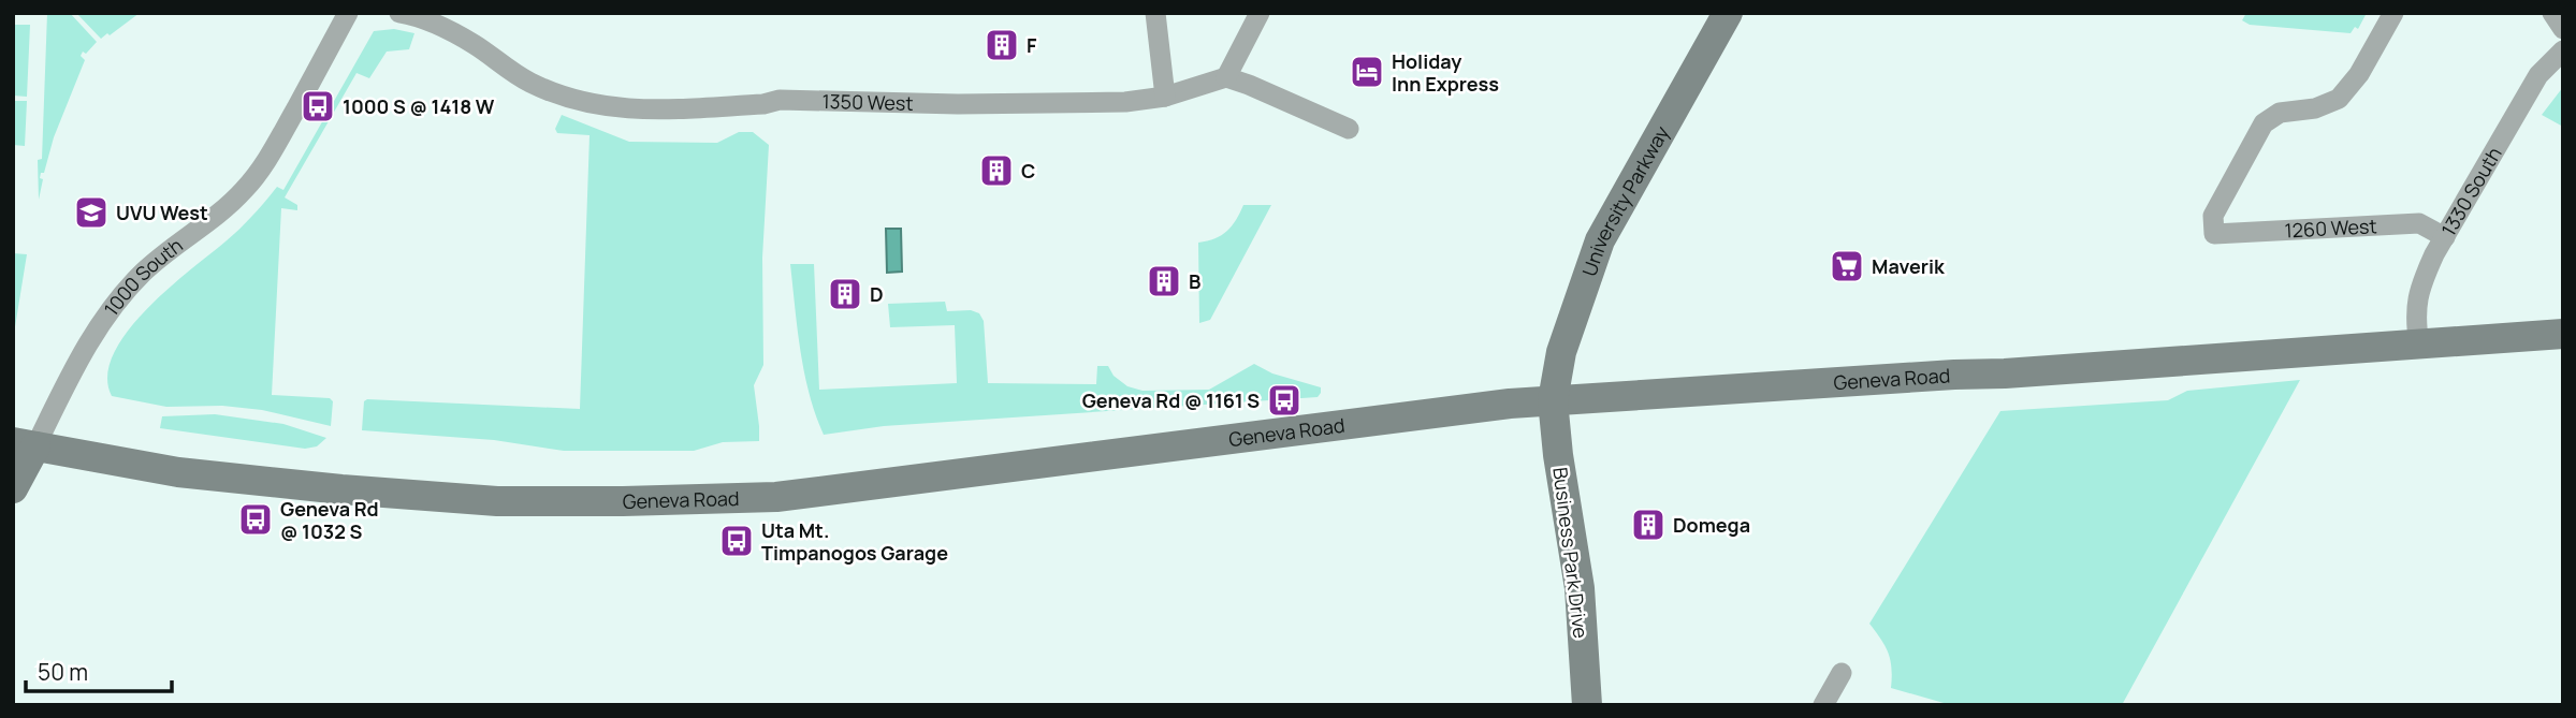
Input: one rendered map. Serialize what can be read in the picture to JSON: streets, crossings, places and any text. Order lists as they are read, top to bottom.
{
  "streets": {
    "main road": [
      "University Parkway",
      "1000 South",
      "Geneva Road",
      "Business Park Drive"
    ],
    "street": ["1350 West", "1330 South", "1260 West"]
  },
  "crossings": [
    ["1330 South", "1260 West"],
    ["1330 South", "Geneva Road"],
    ["University Parkway", "Geneva Road"],
    ["University Parkway", "Business Park Drive"],
    ["1000 South", "Geneva Road"],
    ["Geneva Road", "Business Park Drive"]
  ],
  "places": {
    "building": [
      "F",
      "C",
      "B",
      "D",
      "Domega"
    ],
    "hotel": ["Holiday Inn Express"],
    "bus stop": [
      "1000 S @ 1418 W",
      "Geneva Rd @ 1161 S",
      "Geneva Rd @ 1032 S",
      "Uta Mt. Timpanogos Garage"
    ],
    "school or university": ["UVU West"],
    "supermarket": ["Maverik"]
  },
  "scale_bar": "50 m"
}
